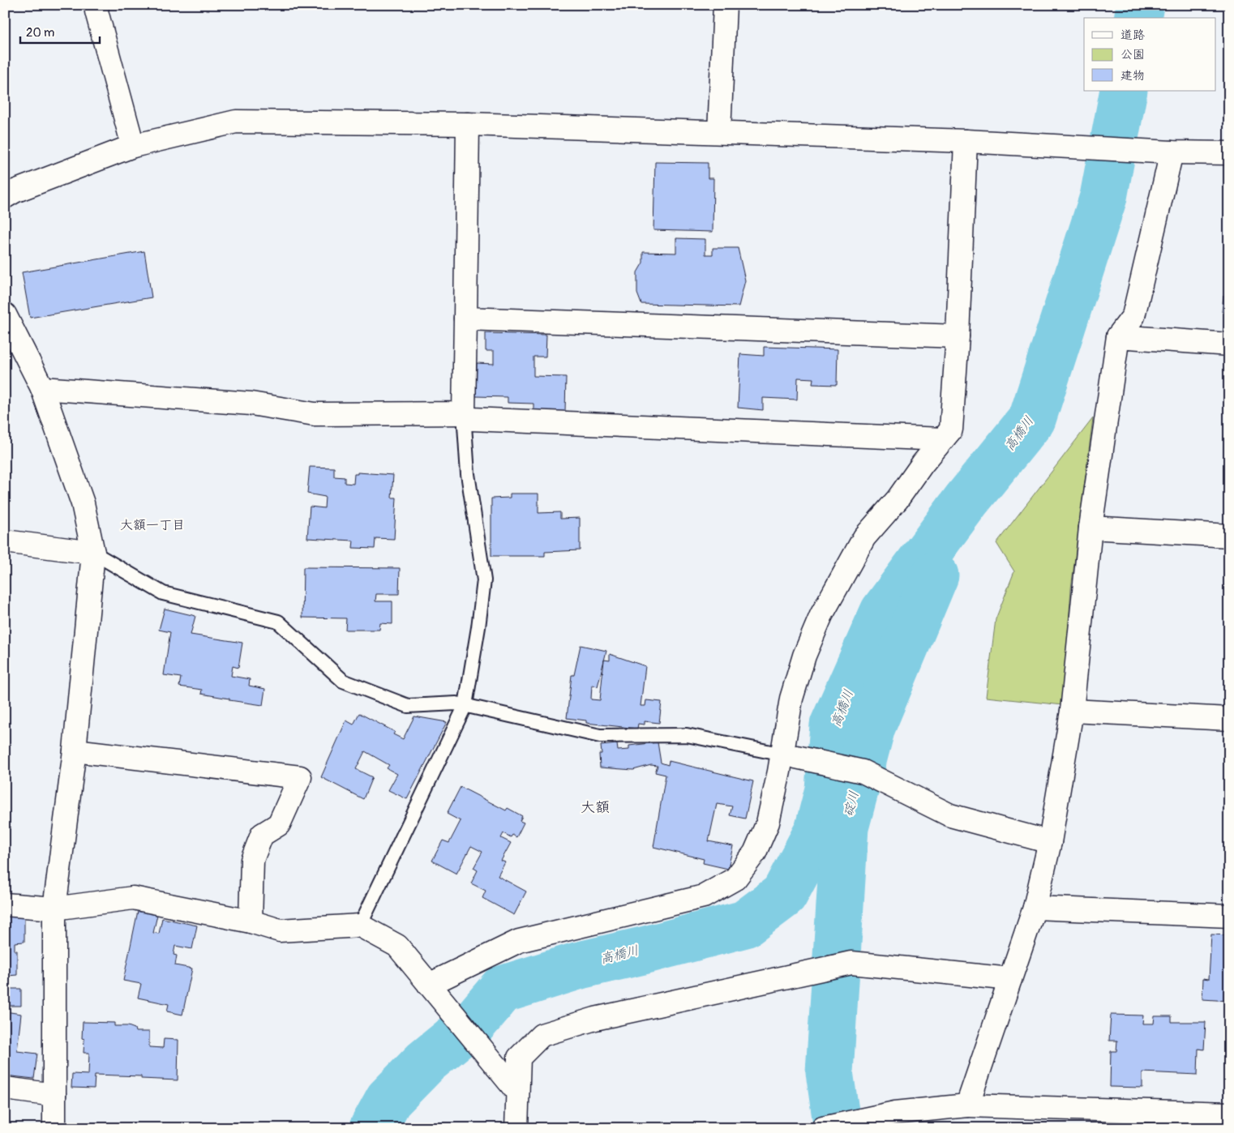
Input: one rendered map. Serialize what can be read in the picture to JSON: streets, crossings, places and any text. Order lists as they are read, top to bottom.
{
  "districts": ["大額一丁目", "大額"],
  "water": ["高橋川", "碇川"],
  "legend": ["道路", "公園", "建物"],
  "scale_bar": "20 m"
}
